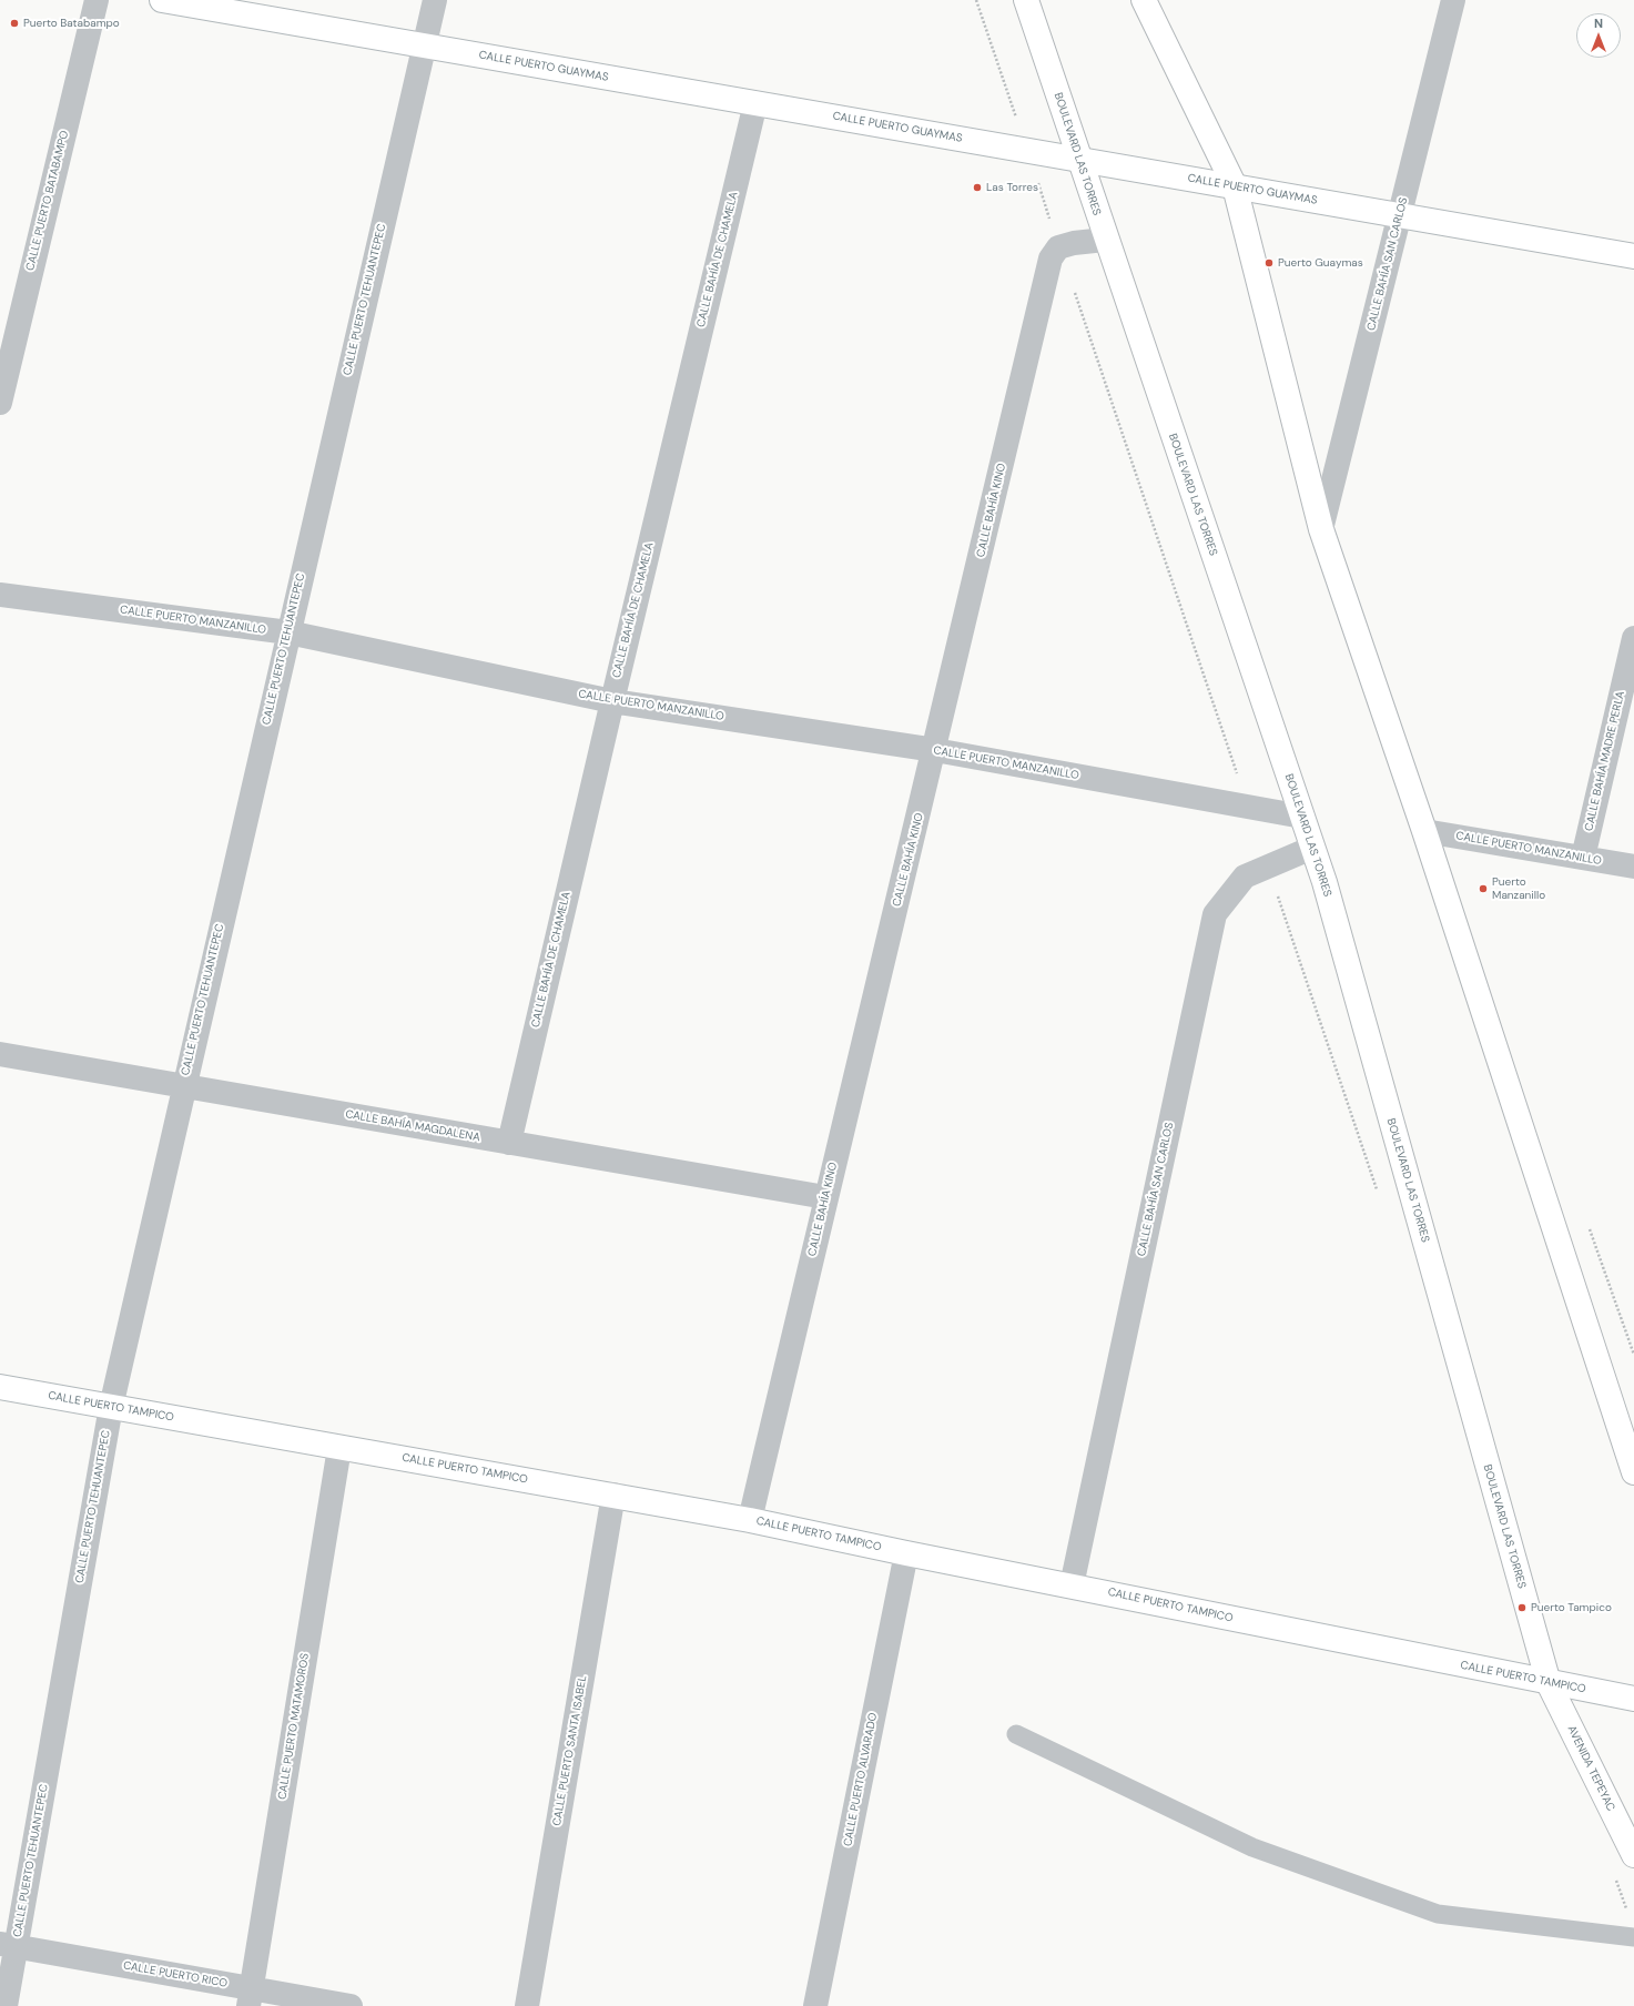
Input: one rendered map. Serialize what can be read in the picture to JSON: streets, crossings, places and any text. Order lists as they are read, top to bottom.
{
  "streets": {
    "main road": [
      "CALLE PUERTO GUAYMAS",
      "BOULEVARD LAS TORRES",
      "CALLE PUERTO TAMPICO",
      "AVENIDA TEPEYAC"
    ],
    "street": [
      "CALLE PUERTO BATABAMPO",
      "CALLE BAHÍA DE CHAMELA",
      "CALLE BAHÍA SAN CARLOS",
      "CALLE PUERTO TEHUANTEPEC",
      "CALLE BAHÍA KINO",
      "CALLE PUERTO MANZANILLO",
      "CALLE BAHÍA MADRE PERLA",
      "CALLE BAHÍA MAGDALENA",
      "CALLE PUERTO MATAMOROS",
      "CALLE PUERTO SANTA ISABEL",
      "CALLE PUERTO ALVARADO",
      "CALLE PUERTO RICO"
    ]
  },
  "crossings": [
    ["CALLE PUERTO GUAYMAS", "BOULEVARD LAS TORRES"],
    ["CALLE PUERTO GUAYMAS", "CALLE BAHÍA DE CHAMELA"],
    ["CALLE PUERTO GUAYMAS", "CALLE BAHÍA SAN CARLOS"],
    ["CALLE PUERTO GUAYMAS", "CALLE PUERTO TEHUANTEPEC"],
    ["BOULEVARD LAS TORRES", "CALLE BAHÍA SAN CARLOS"],
    ["BOULEVARD LAS TORRES", "CALLE BAHÍA KINO"],
    ["BOULEVARD LAS TORRES", "CALLE PUERTO MANZANILLO"],
    ["BOULEVARD LAS TORRES", "CALLE PUERTO TAMPICO"],
    ["BOULEVARD LAS TORRES", "AVENIDA TEPEYAC"],
    ["CALLE BAHÍA DE CHAMELA", "CALLE PUERTO MANZANILLO"],
    ["CALLE BAHÍA DE CHAMELA", "CALLE BAHÍA MAGDALENA"],
    ["CALLE BAHÍA SAN CARLOS", "CALLE PUERTO TAMPICO"],
    ["CALLE PUERTO TEHUANTEPEC", "CALLE PUERTO MANZANILLO"],
    ["CALLE PUERTO TEHUANTEPEC", "CALLE BAHÍA MAGDALENA"],
    ["CALLE PUERTO TEHUANTEPEC", "CALLE PUERTO TAMPICO"],
    ["CALLE PUERTO TEHUANTEPEC", "CALLE PUERTO RICO"],
    ["CALLE BAHÍA KINO", "CALLE PUERTO MANZANILLO"],
    ["CALLE BAHÍA KINO", "CALLE BAHÍA MAGDALENA"],
    ["CALLE BAHÍA KINO", "CALLE PUERTO TAMPICO"],
    ["CALLE PUERTO MANZANILLO", "CALLE BAHÍA MADRE PERLA"],
    ["CALLE PUERTO TAMPICO", "CALLE PUERTO MATAMOROS"],
    ["CALLE PUERTO TAMPICO", "CALLE PUERTO SANTA ISABEL"],
    ["CALLE PUERTO TAMPICO", "AVENIDA TEPEYAC"],
    ["CALLE PUERTO TAMPICO", "CALLE PUERTO ALVARADO"],
    ["CALLE PUERTO MATAMOROS", "CALLE PUERTO RICO"]
  ],
  "places": [
    "Puerto Batabampo",
    "Las Torres",
    "Puerto Guaymas",
    "Puerto Manzanillo",
    "Puerto Tampico"
  ],
  "north": "top"
}
